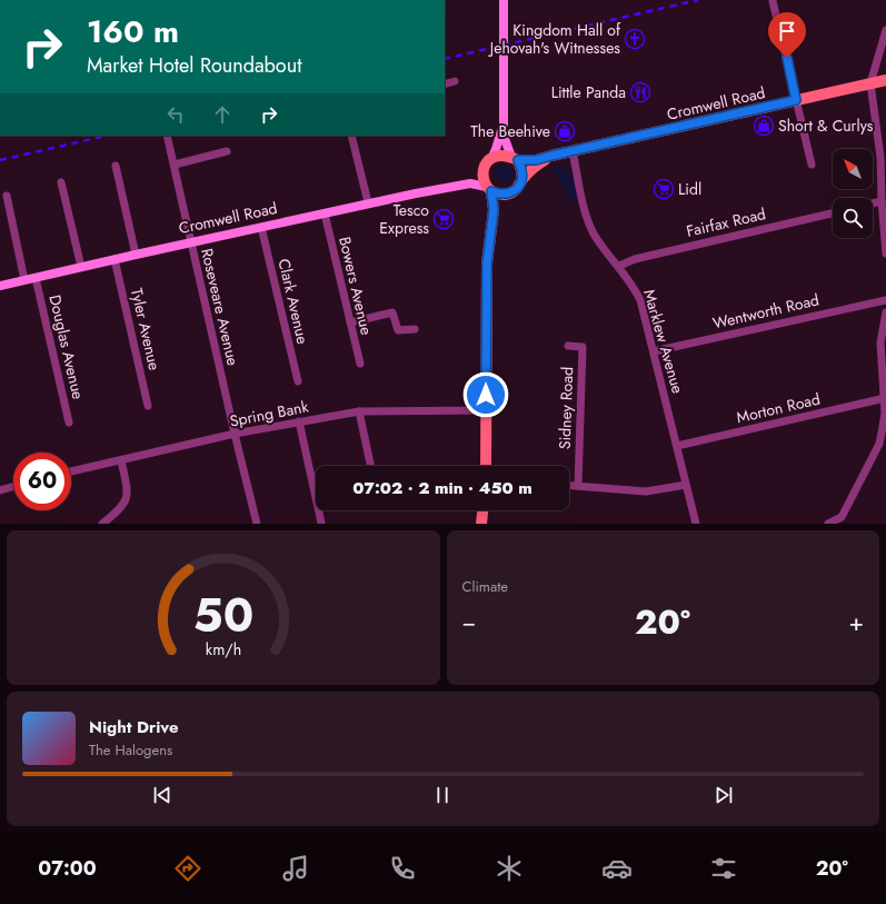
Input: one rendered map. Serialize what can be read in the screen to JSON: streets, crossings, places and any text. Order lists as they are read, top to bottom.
{
  "streets": {
    "main road": ["Cromwell Road"],
    "street": [
      "Fairfax Road",
      "Bowers Avenue",
      "Clark Avenue",
      "Roseveare Avenue",
      "Wentworth Road",
      "Tyler Avenue",
      "Marklew Avenue",
      "Douglas Avenue",
      "Sidney Road",
      "Morton Road",
      "Spring Bank"
    ]
  },
  "crossings": [
    ["Cromwell Road", "Bowers Avenue"],
    ["Cromwell Road", "Clark Avenue"],
    ["Cromwell Road", "Roseveare Avenue"],
    ["Cromwell Road", "Tyler Avenue"],
    ["Cromwell Road", "Marklew Avenue"],
    ["Cromwell Road", "Douglas Avenue"],
    ["Fairfax Road", "Marklew Avenue"],
    ["Roseveare Avenue", "Spring Bank"],
    ["Wentworth Road", "Marklew Avenue"],
    ["Marklew Avenue", "Morton Road"]
  ],
  "places": {
    "church": ["Kingdom Hall of Jehovah's Witnesses"],
    "restaurant": ["Little Panda"],
    "shop": ["Short & Curlys", "The Beehive"],
    "supermarket": ["Lidl", "Tesco Express"]
  },
  "north": "top left",
  "page": {
    "turn": ["160 m", "Market Hotel Roundabout"],
    "limit": "60",
    "trip": "07:02 · 2 min · 450 m",
    "tile": "Climate",
    "heat": ["−", "20°", "+"],
    "song": ["Night Drive", "The Halogens"],
    "tabs": ["07:00", "20°"],
    "gauge": ["50", "km/h"]
  }
}
